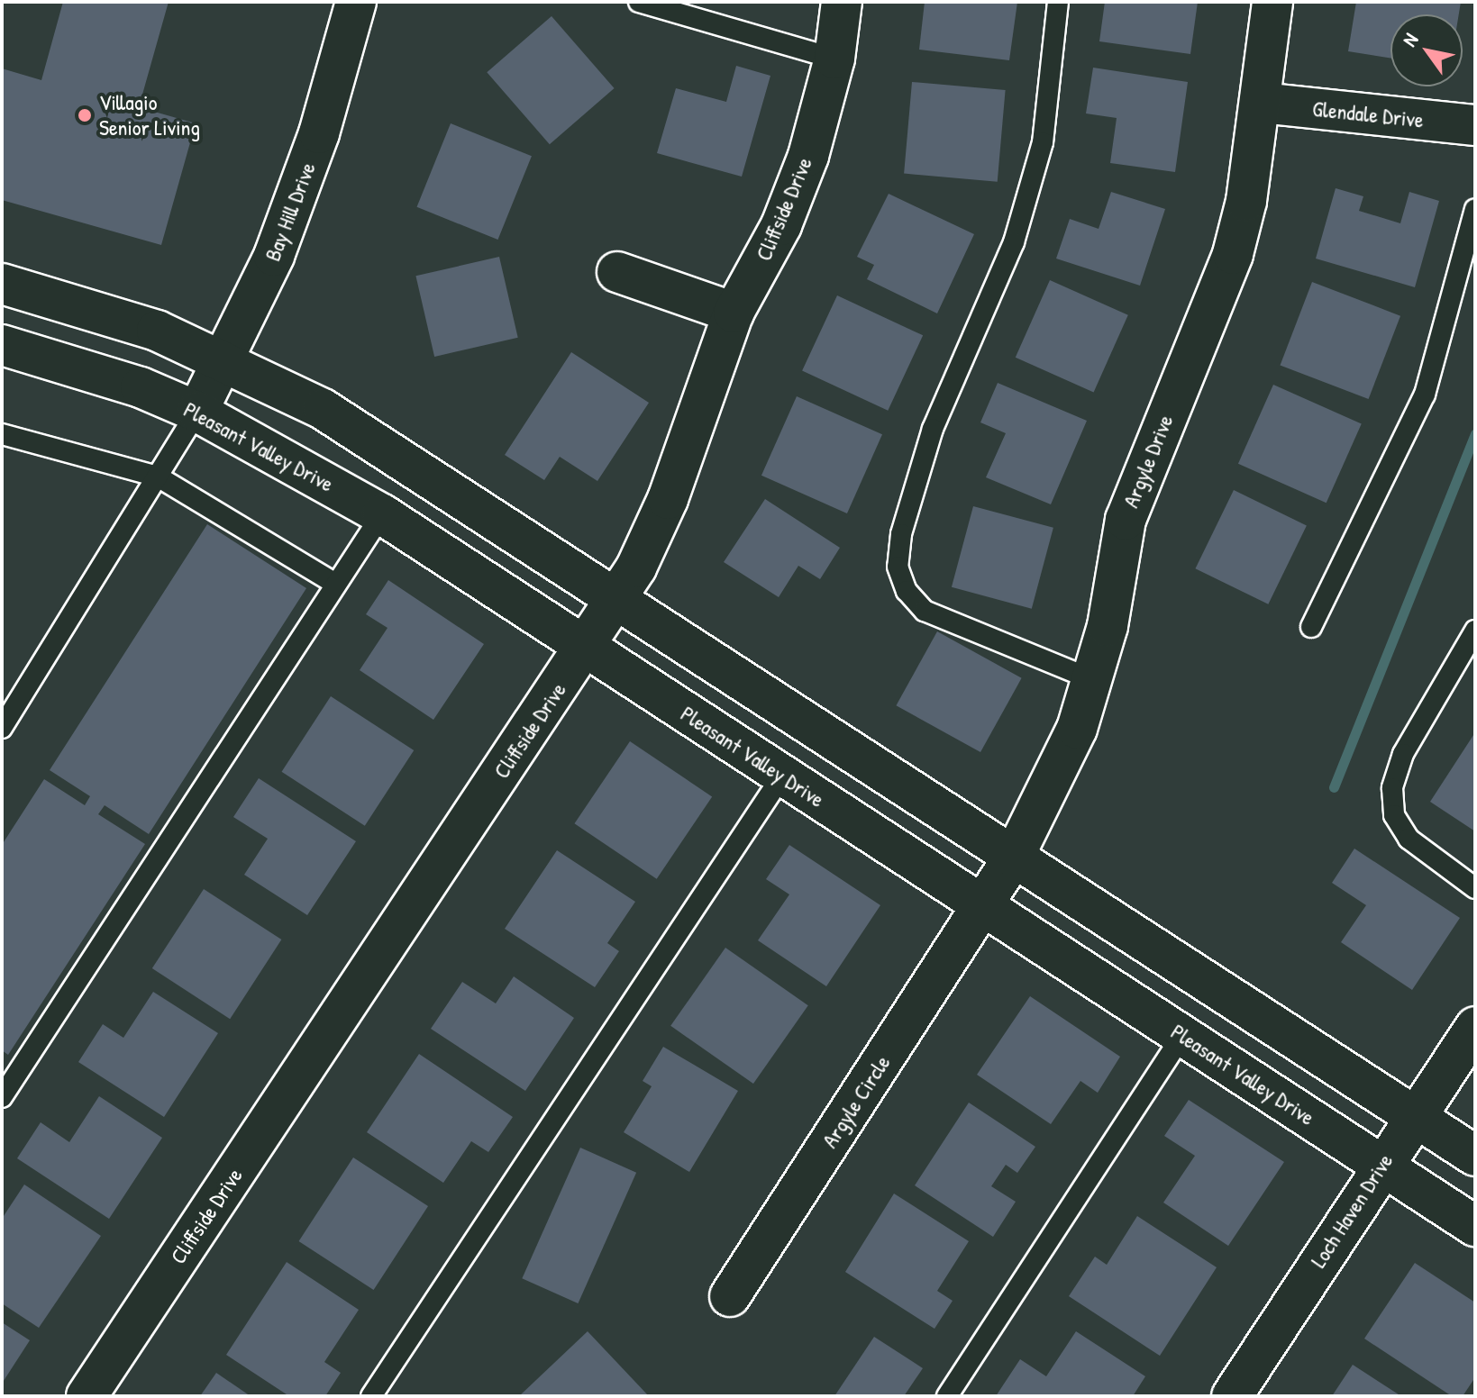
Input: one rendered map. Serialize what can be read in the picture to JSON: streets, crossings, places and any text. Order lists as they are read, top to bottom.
{
  "streets": {
    "street": [
      "Glendale Drive",
      "Cliffside Drive",
      "Bay Hill Drive",
      "Pleasant Valley Drive",
      "Argyle Drive",
      "Argyle Circle",
      "Loch Haven Drive"
    ]
  },
  "crossings": [
    ["Glendale Drive", "Argyle Drive"],
    ["Cliffside Drive", "Pleasant Valley Drive"],
    ["Bay Hill Drive", "Pleasant Valley Drive"],
    ["Pleasant Valley Drive", "Argyle Drive"],
    ["Pleasant Valley Drive", "Argyle Circle"],
    ["Pleasant Valley Drive", "Loch Haven Drive"],
    ["Argyle Drive", "Argyle Circle"]
  ],
  "places": ["Villagio Senior Living"],
  "north": "top left"
}
